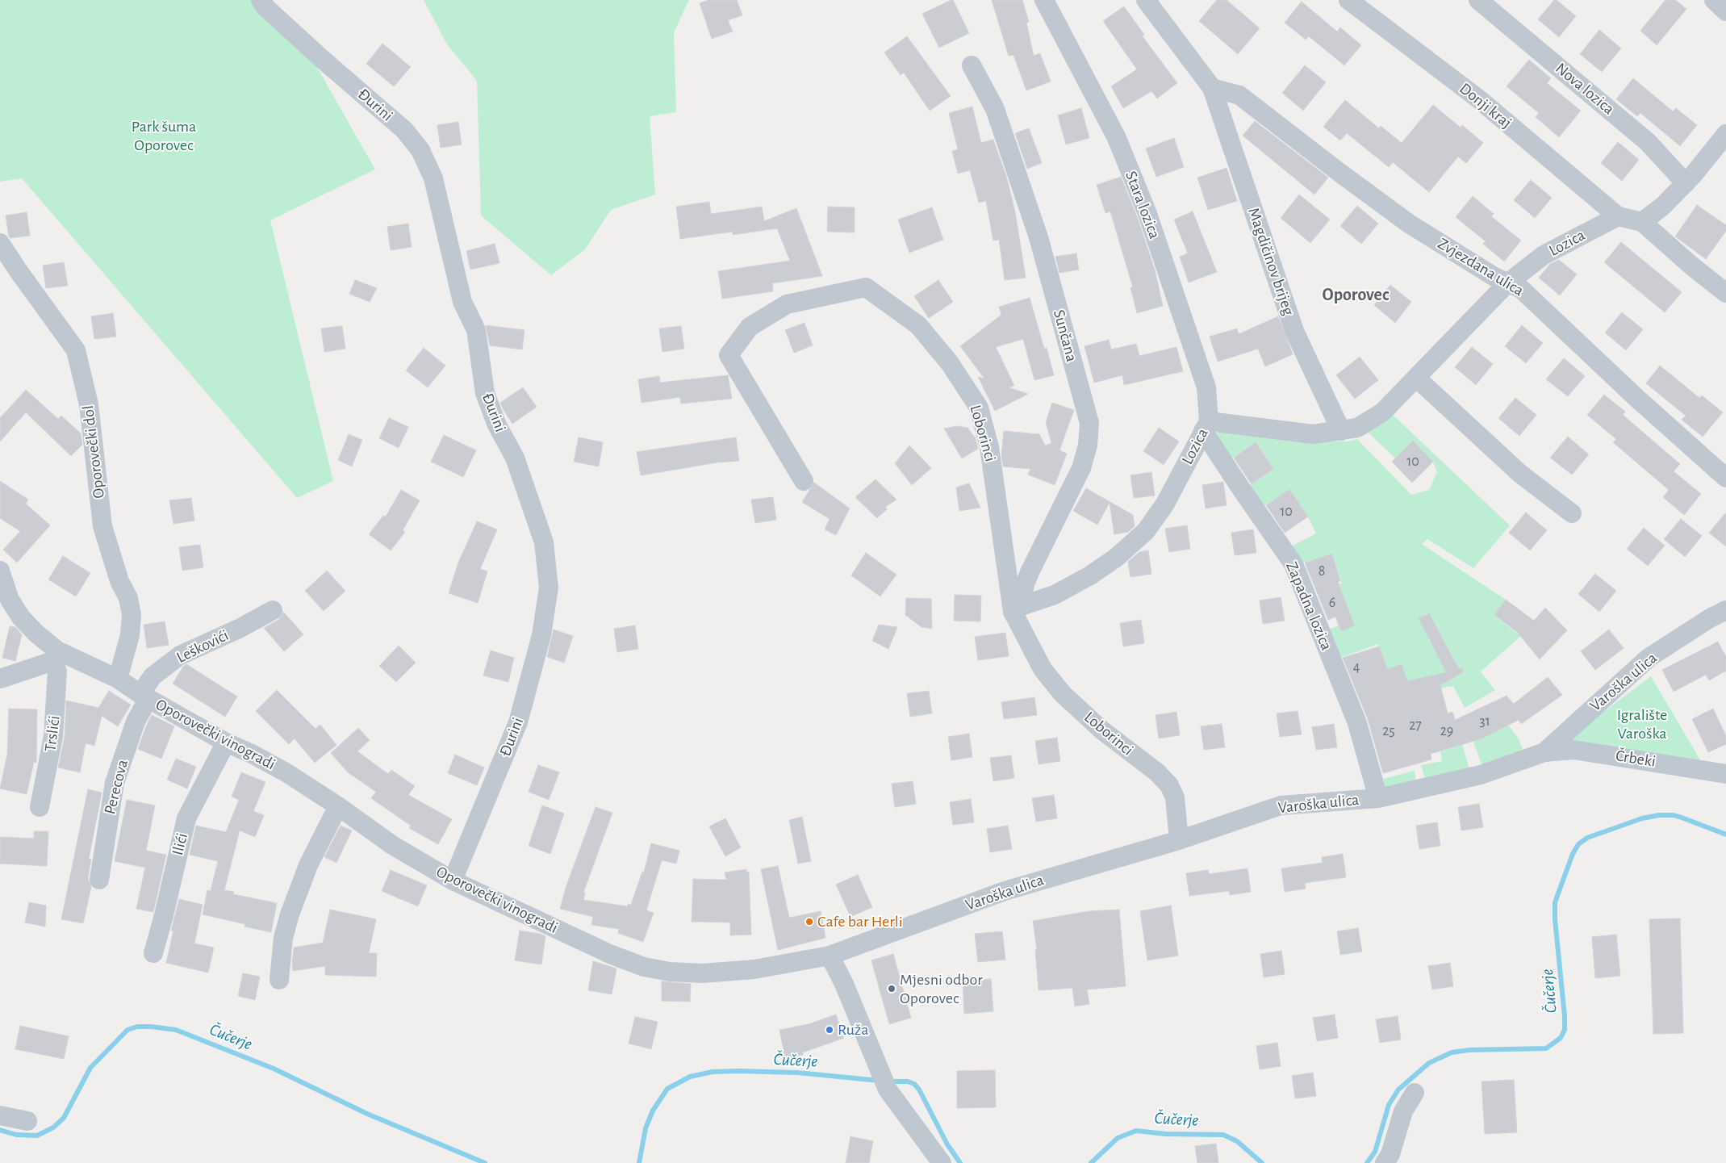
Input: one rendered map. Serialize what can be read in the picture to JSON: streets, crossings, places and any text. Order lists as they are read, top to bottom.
{
  "streets": {
    "street": [
      "Nova lozica",
      "Đurini",
      "Donji kraj",
      "Stara lozica",
      "Lozica",
      "Magdičinov brijeg",
      "Zvjezdana ulica",
      "Sunčana",
      "Loborinci",
      "Oporovečki dol",
      "Zapadna lozica",
      "Leškovići",
      "Varoška ulica",
      "Trslići",
      "Oporovečki vinogradi",
      "Črbeki",
      "Perecova",
      "Ilići"
    ]
  },
  "crossings": [
    ["Đurini", "Oporovečki vinogradi"],
    ["Donji kraj", "Lozica"],
    ["Stara lozica", "Lozica"],
    ["Stara lozica", "Zapadna lozica"],
    ["Lozica", "Magdičinov brijeg"],
    ["Lozica", "Zvjezdana ulica"],
    ["Lozica", "Sunčana"],
    ["Lozica", "Loborinci"],
    ["Lozica", "Zapadna lozica"],
    ["Magdičinov brijeg", "Zvjezdana ulica"],
    ["Sunčana", "Loborinci"],
    ["Loborinci", "Varoška ulica"],
    ["Oporovečki dol", "Oporovečki vinogradi"],
    ["Zapadna lozica", "Varoška ulica"],
    ["Leškovići", "Oporovečki vinogradi"],
    ["Leškovići", "Perecova"],
    ["Varoška ulica", "Oporovečki vinogradi"],
    ["Varoška ulica", "Črbeki"],
    ["Trslići", "Oporovečki vinogradi"],
    ["Oporovečki vinogradi", "Perecova"],
    ["Oporovečki vinogradi", "Ilići"]
  ],
  "districts": ["Oporovec"],
  "water": ["Čučerje"],
  "parks": ["Park šuma Oporovec", "Igralište Varoška"],
  "places": ["Cafe bar Herli", "Mjesni odbor Oporovec", "Ruža"],
  "house_numbers": [
    "10",
    "10",
    "8",
    "6",
    "4",
    "31",
    "27",
    "25",
    "29"
  ]
}
